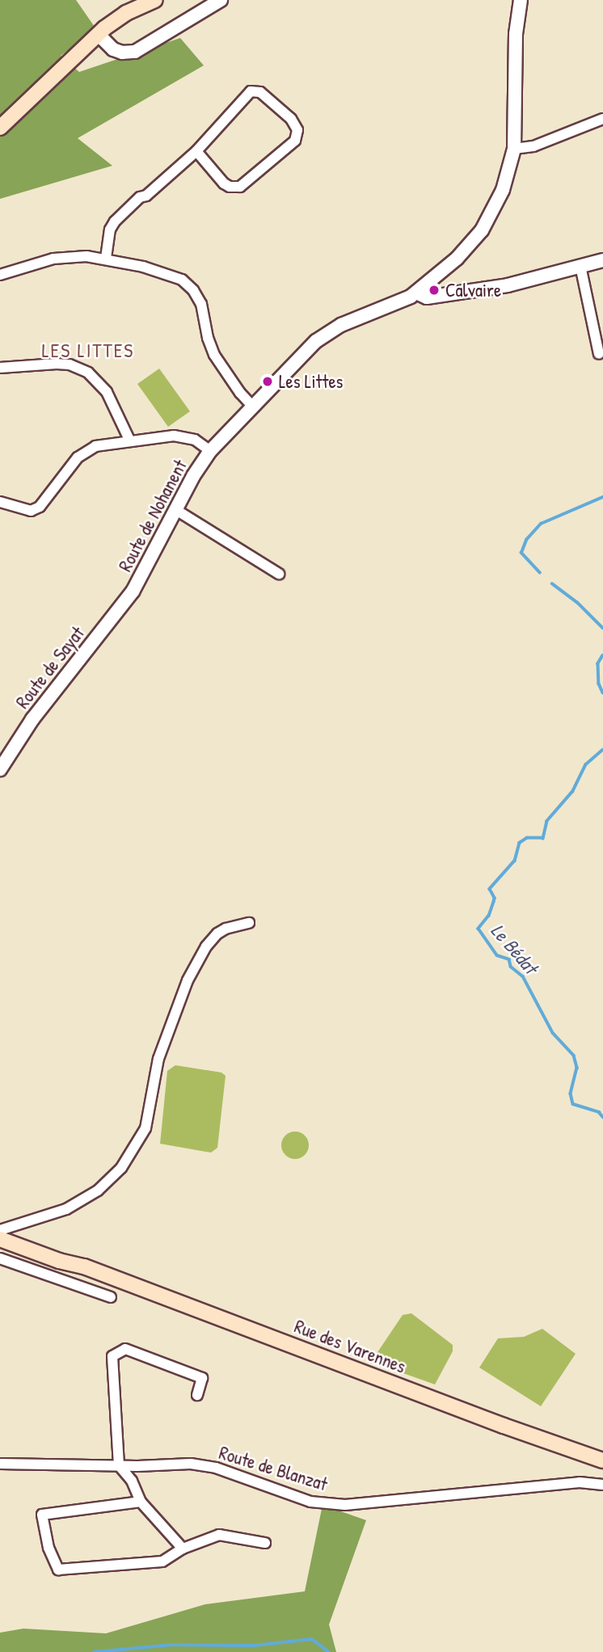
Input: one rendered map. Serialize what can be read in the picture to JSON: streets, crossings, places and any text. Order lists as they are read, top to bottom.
{
  "streets": {
    "main road": ["Rue des Varennes"],
    "street": ["Route de Nohanent", "Route de Sayat", "Route de Blanzat"]
  },
  "crossings": [
    ["Route de Nohanent", "Route de Sayat"]
  ],
  "districts": ["LES LITTES"],
  "water": ["Le Bédat"],
  "places": ["Calvaire", "Les Littes"]
}
